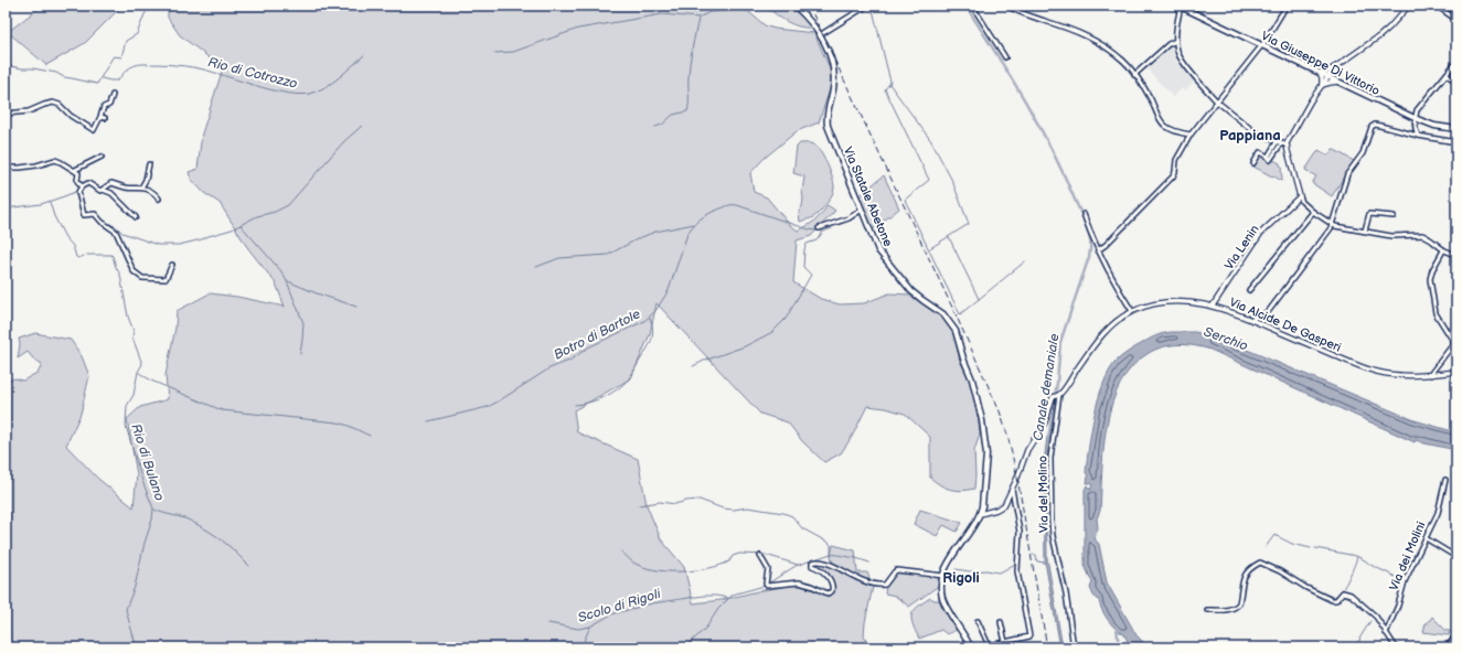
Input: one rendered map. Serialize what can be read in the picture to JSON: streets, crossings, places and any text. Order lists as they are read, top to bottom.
{
  "streets": {
    "main road": ["Via Giuseppe Di Vittorio", "Via Statale Abetone"],
    "street": [
      "Via Lenin",
      "Via Alcide De Gasperi",
      "Via del Molino",
      "Via dei Molini"
    ]
  },
  "crossings": [
    ["Via Statale Abetone", "Via Alcide De Gasperi"],
    ["Via Lenin", "Via Alcide De Gasperi"],
    ["Via Alcide De Gasperi", "Via del Molino"]
  ],
  "districts": ["Pappiana", "Rigoli"],
  "water": [
    "Rio di Cotrozzo",
    "Botro di Bartole",
    "Serchio",
    "Canale demaniale",
    "Rio di Bulano",
    "Scolo di Rigoli"
  ]
}
